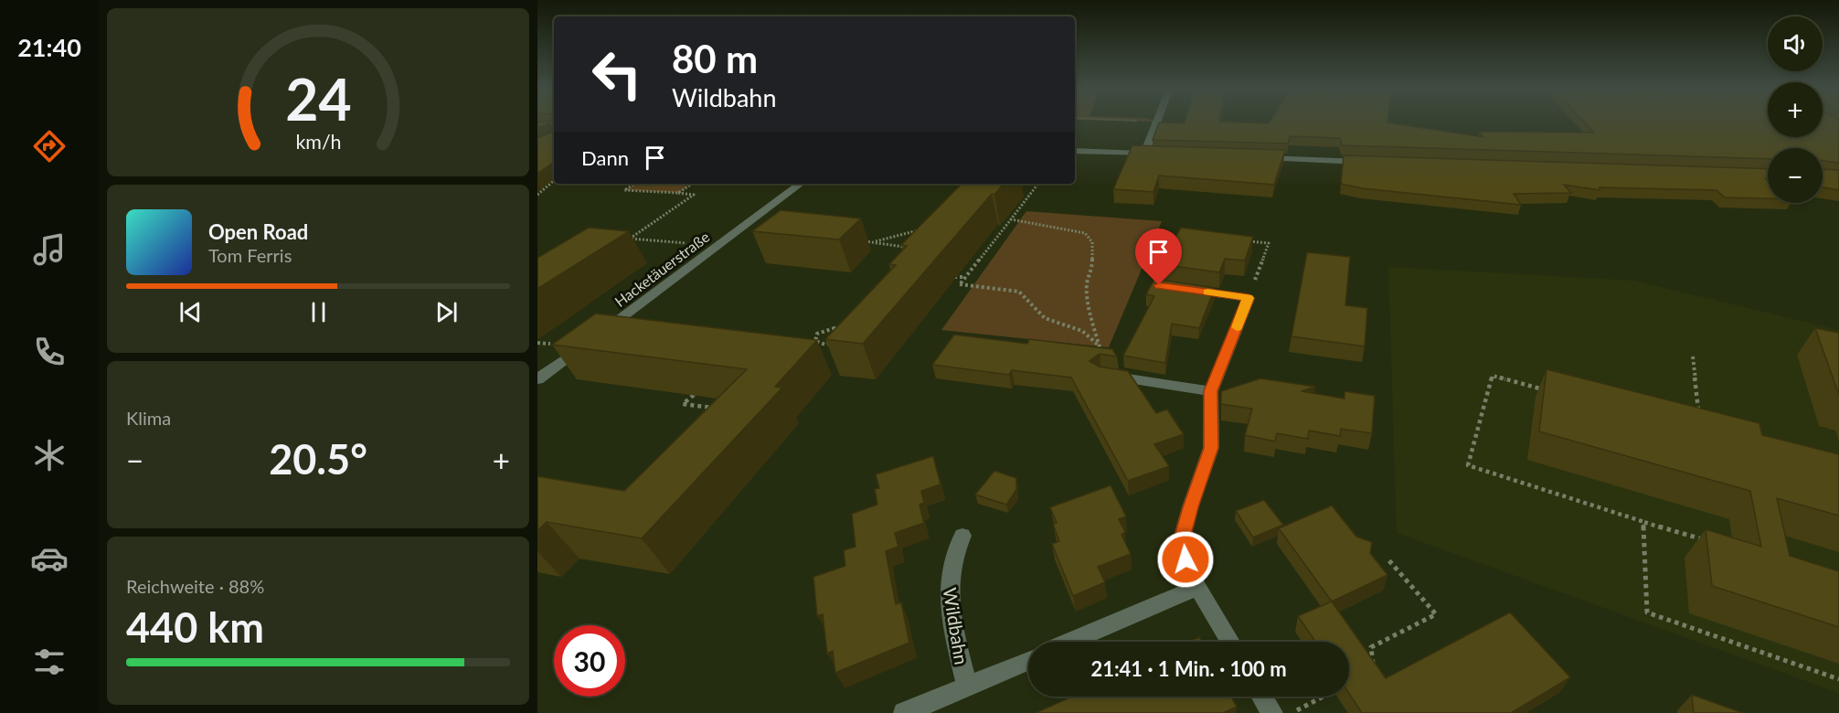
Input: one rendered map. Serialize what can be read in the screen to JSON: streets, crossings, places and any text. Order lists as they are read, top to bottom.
{
  "streets": {
    "street": ["Hacketäuerstraße", "Wildbahn"]
  },
  "page": {
    "tabs": "21:40",
    "map_buttons": ["+", "−"],
    "turn": ["80 m", "Wildbahn"],
    "then": "Dann",
    "song": ["Open Road", "Tom Ferris"],
    "tile": [
      "Klima",
      ["Reichweite · 88%", "440 km"]
    ],
    "heat": ["−", "20.5°", "+"],
    "limit": "30",
    "trip": "21:41 · 1 Min. · 100 m",
    "gauge": ["24", "km/h"]
  }
}
